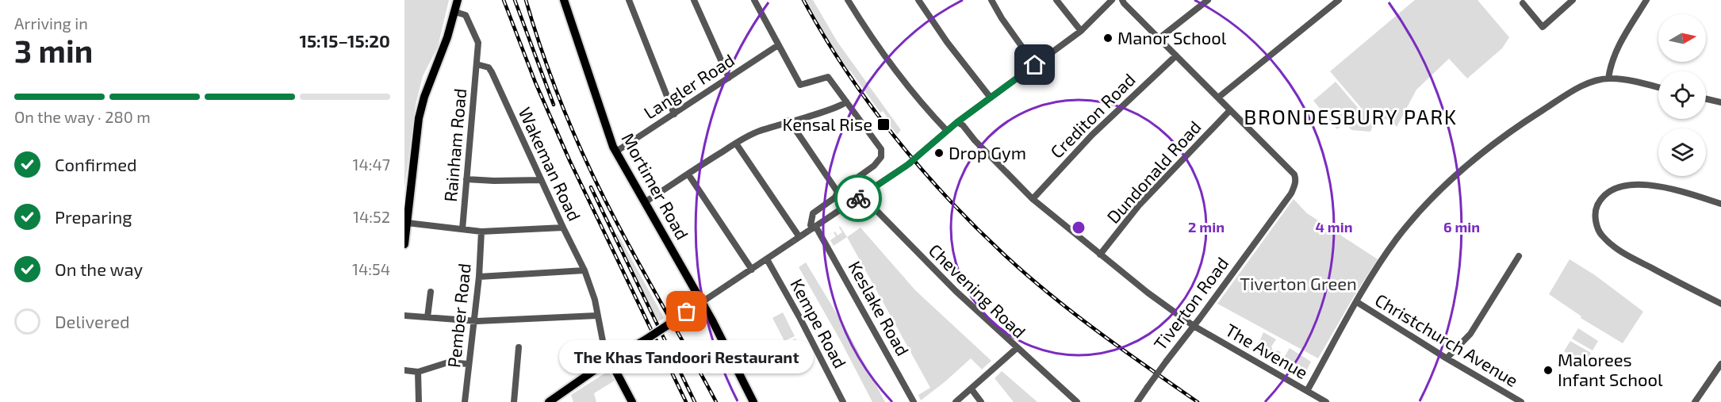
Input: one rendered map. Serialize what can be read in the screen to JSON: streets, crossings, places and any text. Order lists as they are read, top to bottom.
{
  "streets": {
    "main road": ["Mortimer Road"],
    "street": [
      "Langler Road",
      "Crediton Road",
      "Rainham Road",
      "Wakeman Road",
      "Dundonald Road",
      "Chevening Road",
      "Tiverton Road",
      "Keslake Road",
      "Pember Road",
      "Kempe Road",
      "Christchurch Avenue",
      "The Avenue"
    ]
  },
  "crossings": [
    ["Langler Road", "Mortimer Road"],
    ["Crediton Road", "The Avenue"],
    ["Rainham Road", "Wakeman Road"],
    ["Dundonald Road", "Tiverton Road"],
    ["Dundonald Road", "The Avenue"],
    ["Tiverton Road", "The Avenue"]
  ],
  "districts": ["BRONDESBURY PARK"],
  "parks": ["Tiverton Green"],
  "places": {
    "other": [
      "Manor School",
      "Drop Gym",
      "The Khas Tandoori Restaurant",
      "Malorees Infant School"
    ],
    "transit": ["Kensal Rise"]
  },
  "north": "right",
  "page": {
    "heading": ["3 min", "Arriving in", "15:15–15:20"],
    "bar": "On the way · 280 m",
    "list": [
      ["Confirmed", "14:47"],
      ["Preparing", "14:52"],
      ["On the way", "14:54"],
      "Delivered"
    ],
    "bubble": "The Khas Tandoori Restaurant"
  },
  "rings": ["2 min", "4 min", "6 min"]
}
